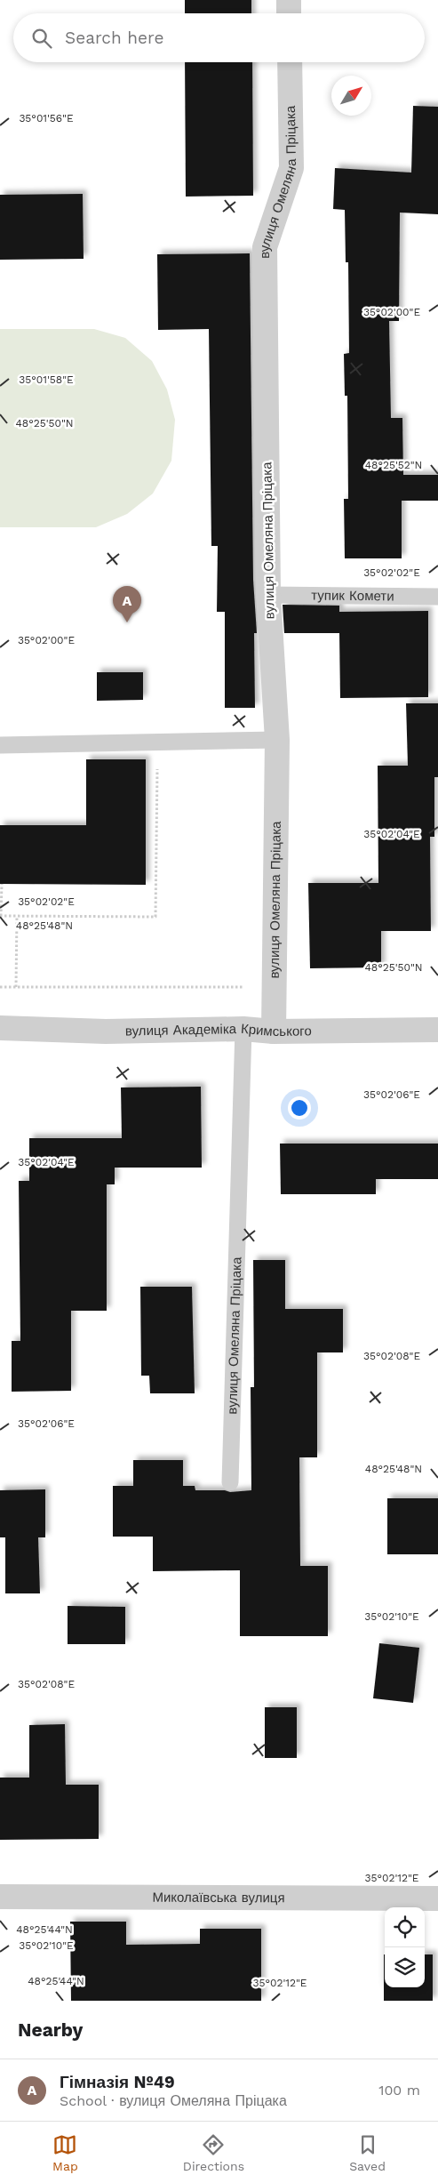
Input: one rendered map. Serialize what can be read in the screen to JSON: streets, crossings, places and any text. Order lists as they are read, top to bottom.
{
  "streets": {
    "street": ["вулиця Омеляна Пріцака", "вулиця Академіка Кримського", "Миколаївська вулиця"],
    "lane": ["тупик Комети"]
  },
  "crossings": [
    ["вулиця Омеляна Пріцака", "тупик Комети"],
    ["вулиця Омеляна Пріцака", "вулиця Академіка Кримського"]
  ],
  "north": "top right",
  "page": {
    "search": "Search here",
    "pins": "A",
    "heading": "Nearby",
    "list": [
      {
        "mark": "A",
        "name": "Гімназія №49",
        "note": "School · вулиця Омеляна Пріцака",
        "value": "100 m"
      }
    ],
    "nav": ["Map", "Directions", "Saved"]
  },
  "coordinates": [
    "35°01'56\"E",
    "35°02'00\"E",
    "35°01'58\"E",
    "48°25'50\"N",
    "48°25'52\"N",
    "35°02'02\"E",
    "35°02'04\"E",
    "48°25'48\"N",
    "35°02'06\"E",
    "35°02'08\"E",
    "35°02'10\"E",
    "35°02'12\"E",
    "48°25'44\"N"
  ]
}
